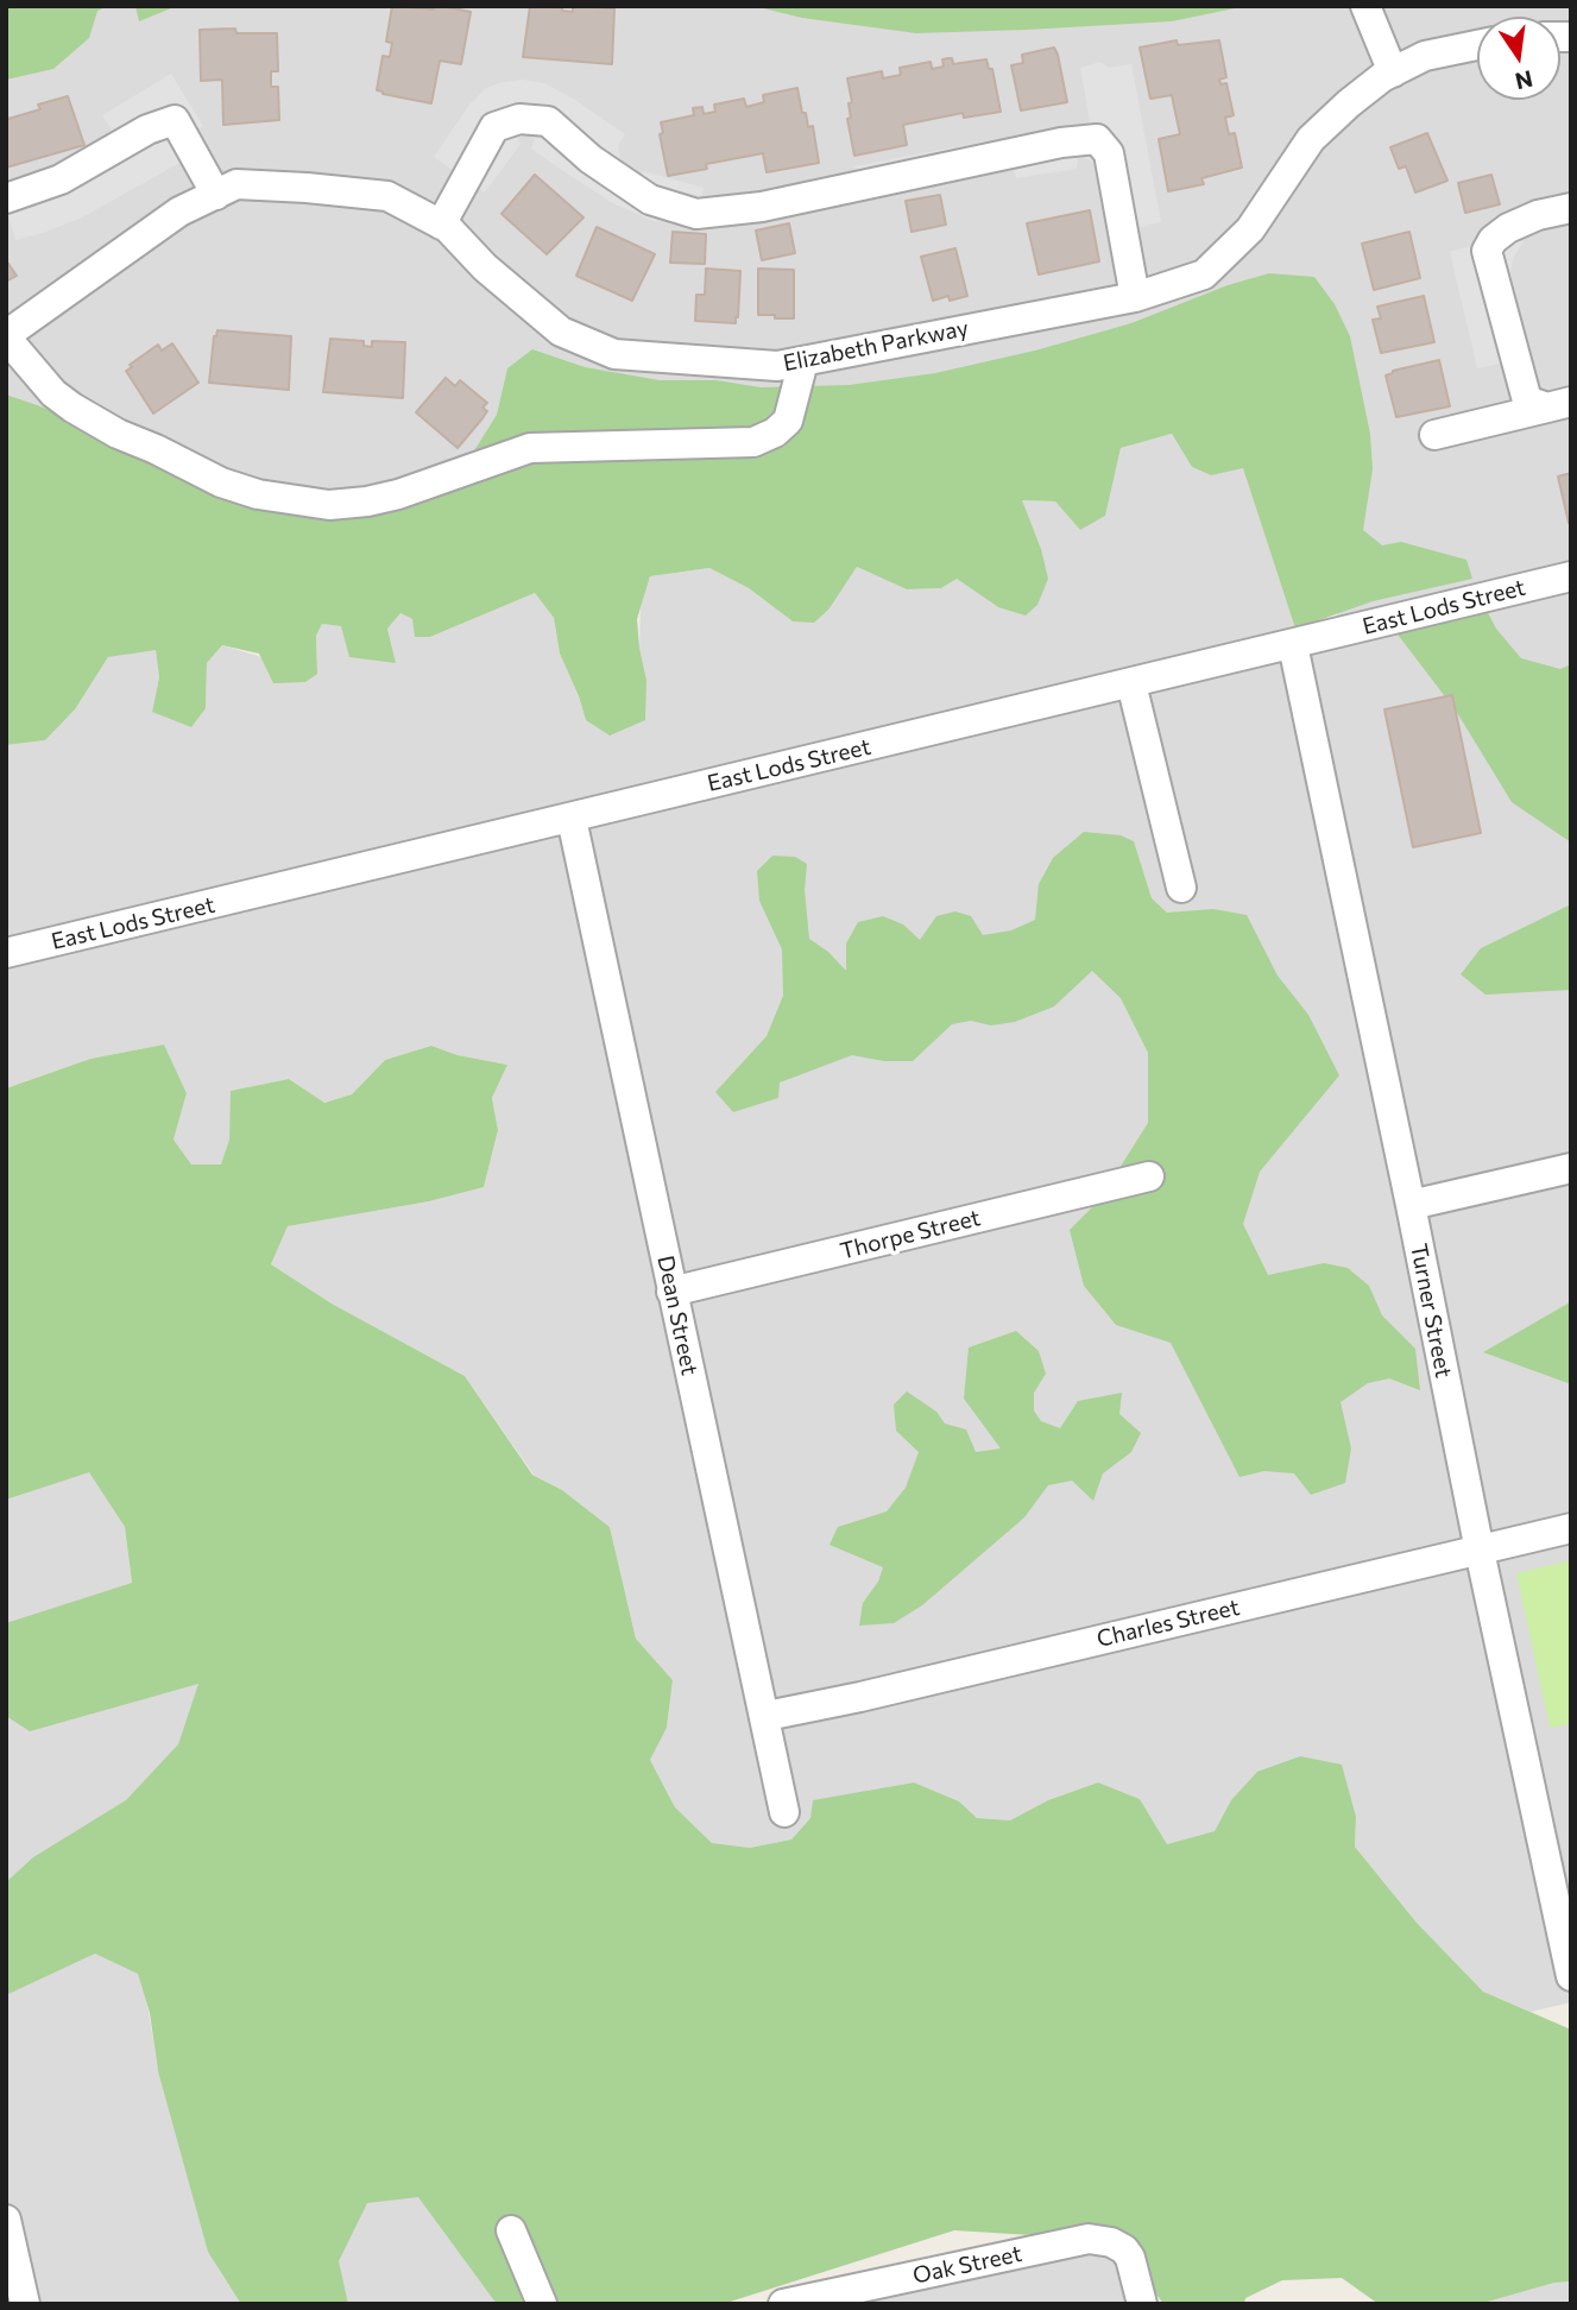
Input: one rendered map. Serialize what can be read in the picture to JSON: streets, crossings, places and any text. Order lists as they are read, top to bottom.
{
  "streets": {
    "street": [
      "Elizabeth Parkway",
      "East Lods Street",
      "Thorpe Street",
      "Turner Street",
      "Dean Street",
      "Charles Street",
      "Oak Street"
    ]
  },
  "crossings": [
    ["East Lods Street", "Turner Street"],
    ["East Lods Street", "Dean Street"],
    ["Thorpe Street", "Dean Street"],
    ["Turner Street", "Charles Street"],
    ["Dean Street", "Charles Street"]
  ],
  "north": "bottom"
}
